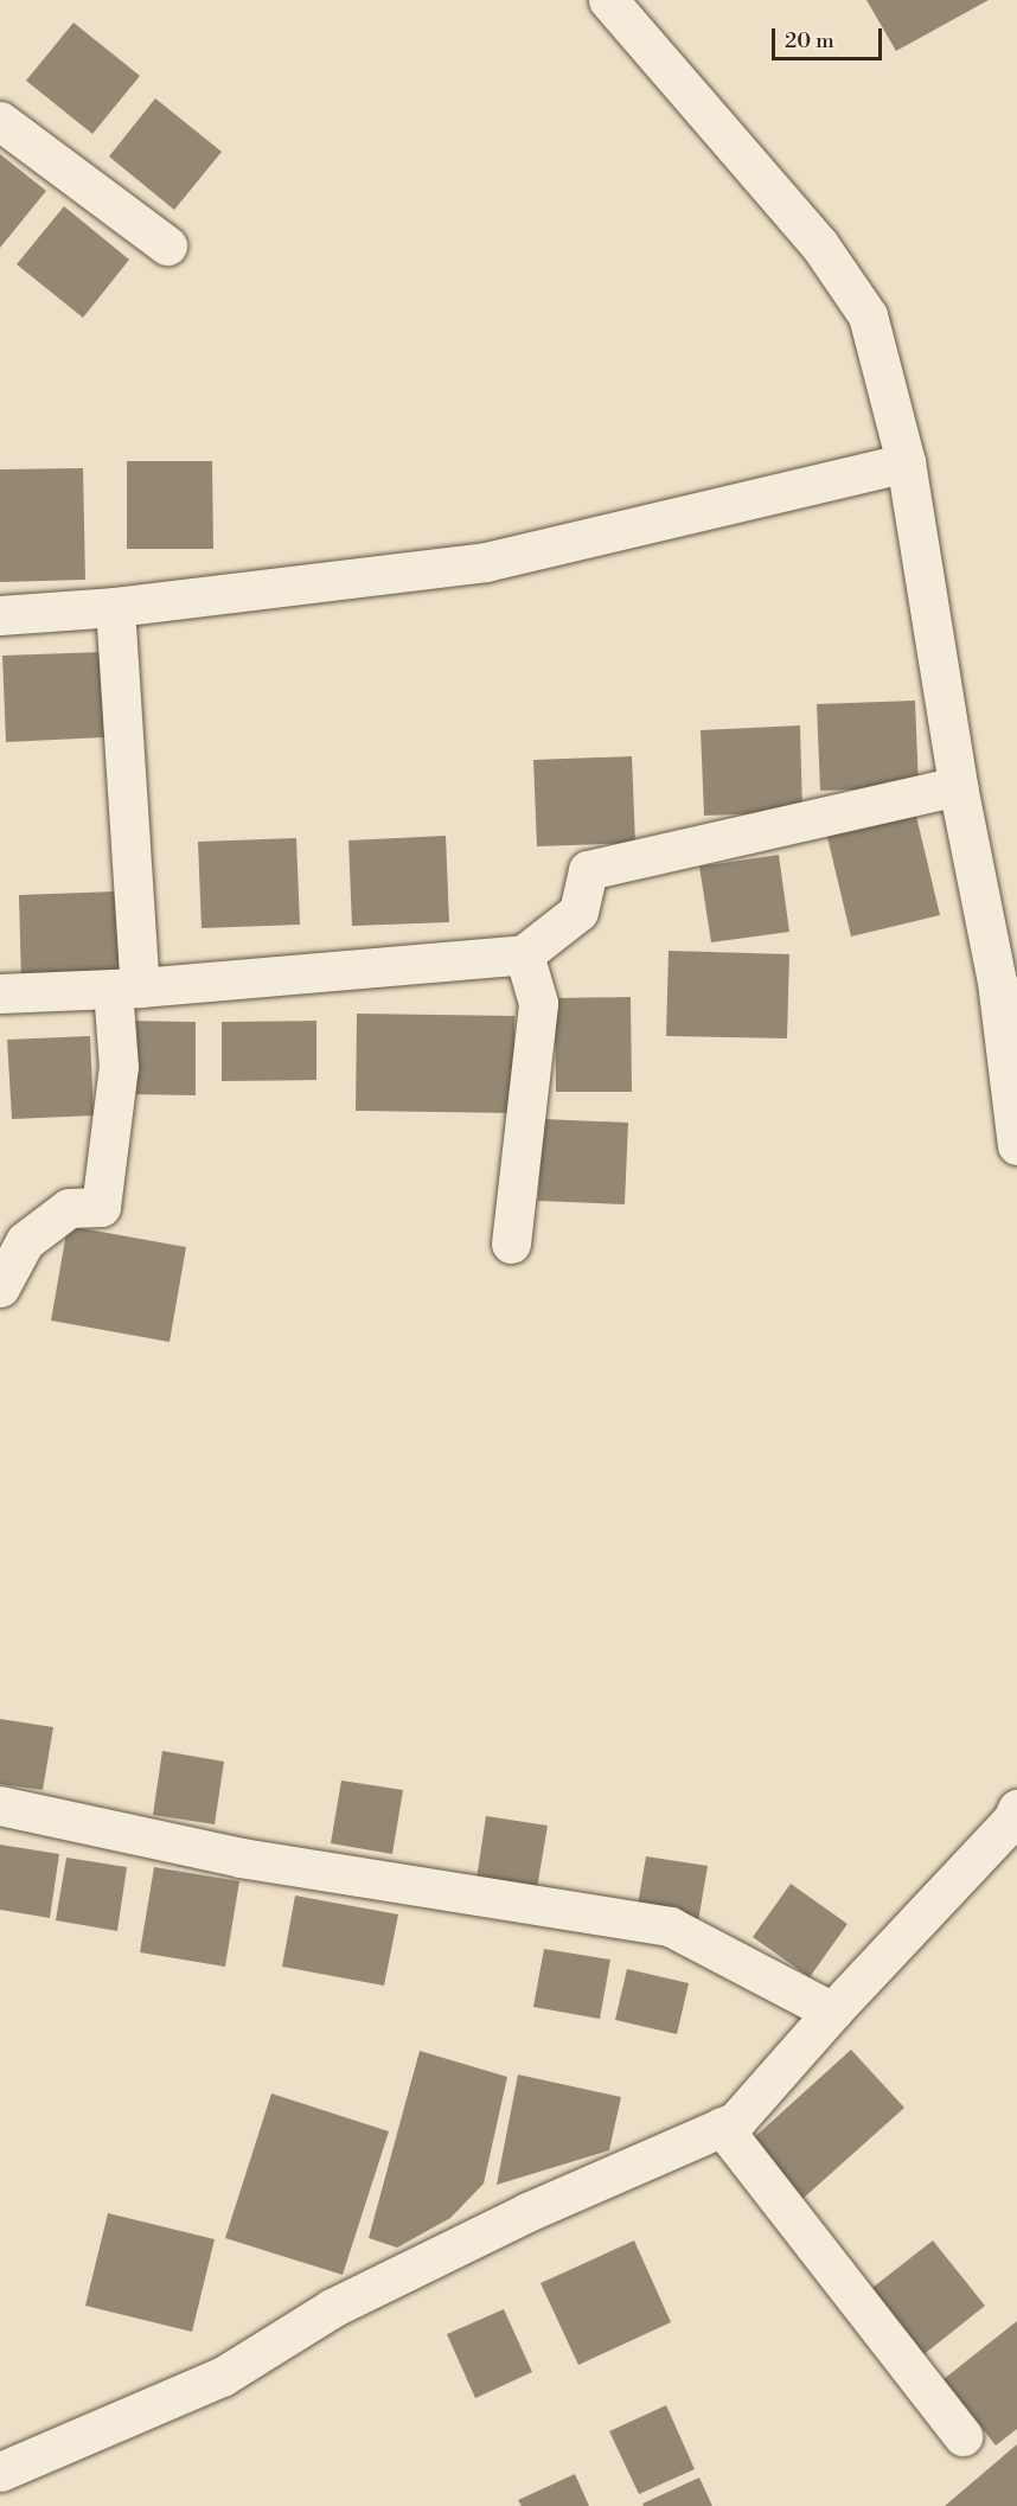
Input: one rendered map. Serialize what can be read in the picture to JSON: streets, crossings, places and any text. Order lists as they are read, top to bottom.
{
  "scale_bar": "20 m"
}
